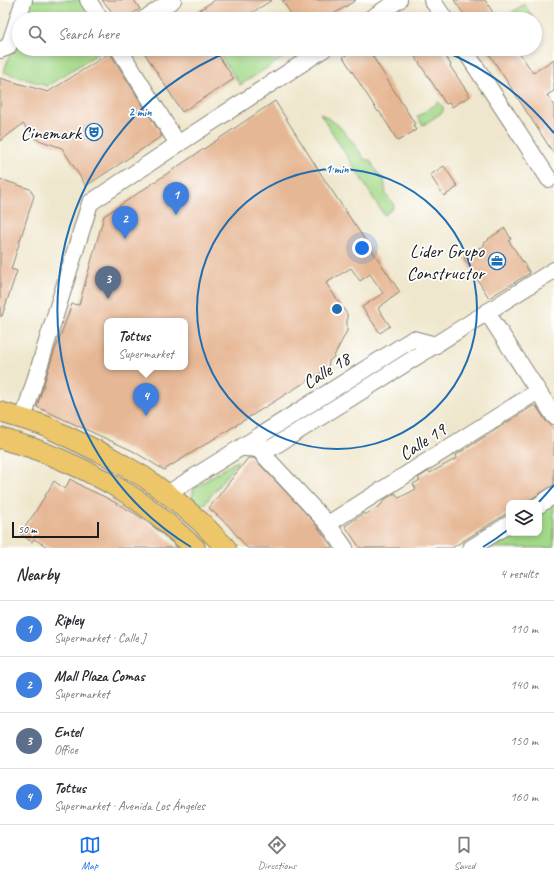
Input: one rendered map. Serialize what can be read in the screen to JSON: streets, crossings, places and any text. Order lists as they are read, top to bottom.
{
  "streets": {
    "street": ["Calle 18", "Calle 19"]
  },
  "places": {
    "theatre": ["Cinemark"],
    "office": ["Lider Grupo Constructor"]
  },
  "scale_bar": "50 m",
  "page": {
    "search": "Search here",
    "pins": [
      "1",
      "2",
      "3",
      "4"
    ],
    "popup": ["Tottus", "Supermarket"],
    "scale": "50 m",
    "heading": ["Nearby", "4 results"],
    "list": [
      {
        "mark": "1",
        "name": "Ripley",
        "note": "Supermarket · Calle J",
        "value": "110 m"
      },
      {
        "mark": "2",
        "name": "Mall Plaza Comas",
        "note": "Supermarket",
        "value": "140 m"
      },
      {
        "mark": "3",
        "name": "Entel",
        "note": "Office",
        "value": "150 m"
      },
      {
        "mark": "4",
        "name": "Tottus",
        "note": "Supermarket · Avenida Los Ángeles",
        "value": "160 m"
      }
    ],
    "nav": ["Map", "Directions", "Saved"]
  },
  "rings": ["2 min", "1 min"]
}
